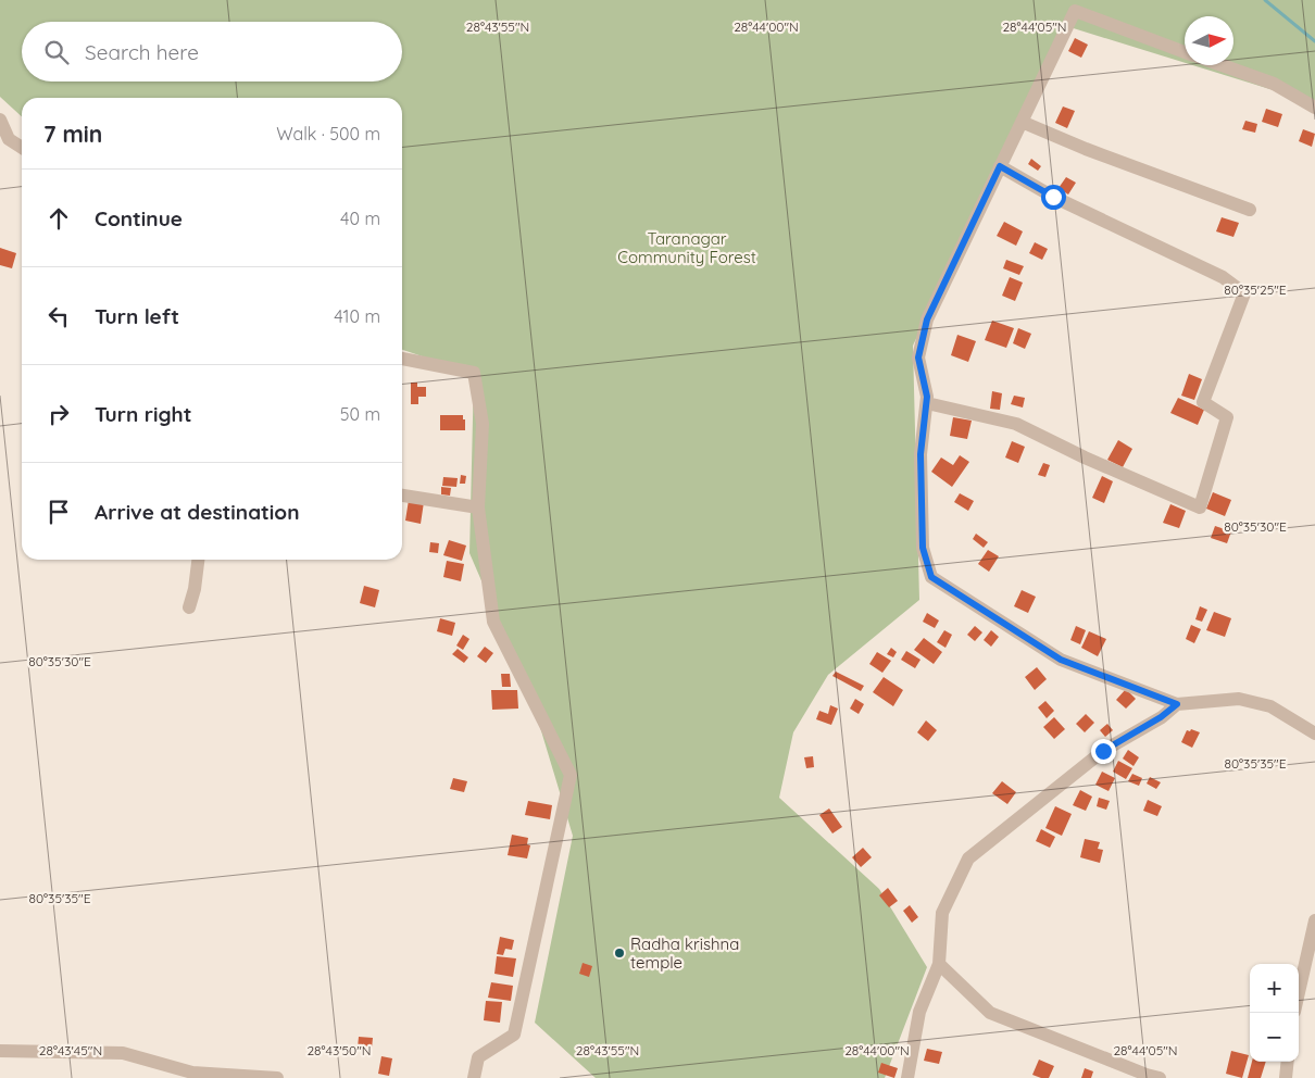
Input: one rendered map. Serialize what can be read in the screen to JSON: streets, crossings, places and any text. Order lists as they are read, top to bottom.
{
  "parks": ["Taranagar Community Forest"],
  "places": ["Radha krishna temple"],
  "north": "right",
  "page": {
    "search": "Search here",
    "heading": ["7 min", "Walk · 500 m"],
    "list": [
      ["Continue", "40 m"],
      ["Turn left", "410 m"],
      ["Turn right", "50 m"],
      "Arrive at destination"
    ],
    "map_buttons": ["+", "−"]
  },
  "coordinates": [
    "28°43'55\"N",
    "28°44'00\"N",
    "28°44'05\"N",
    "80°35'25\"E",
    "80°35'30\"E",
    "80°35'35\"E",
    "28°43'45\"N",
    "28°43'50\"N"
  ]
}
